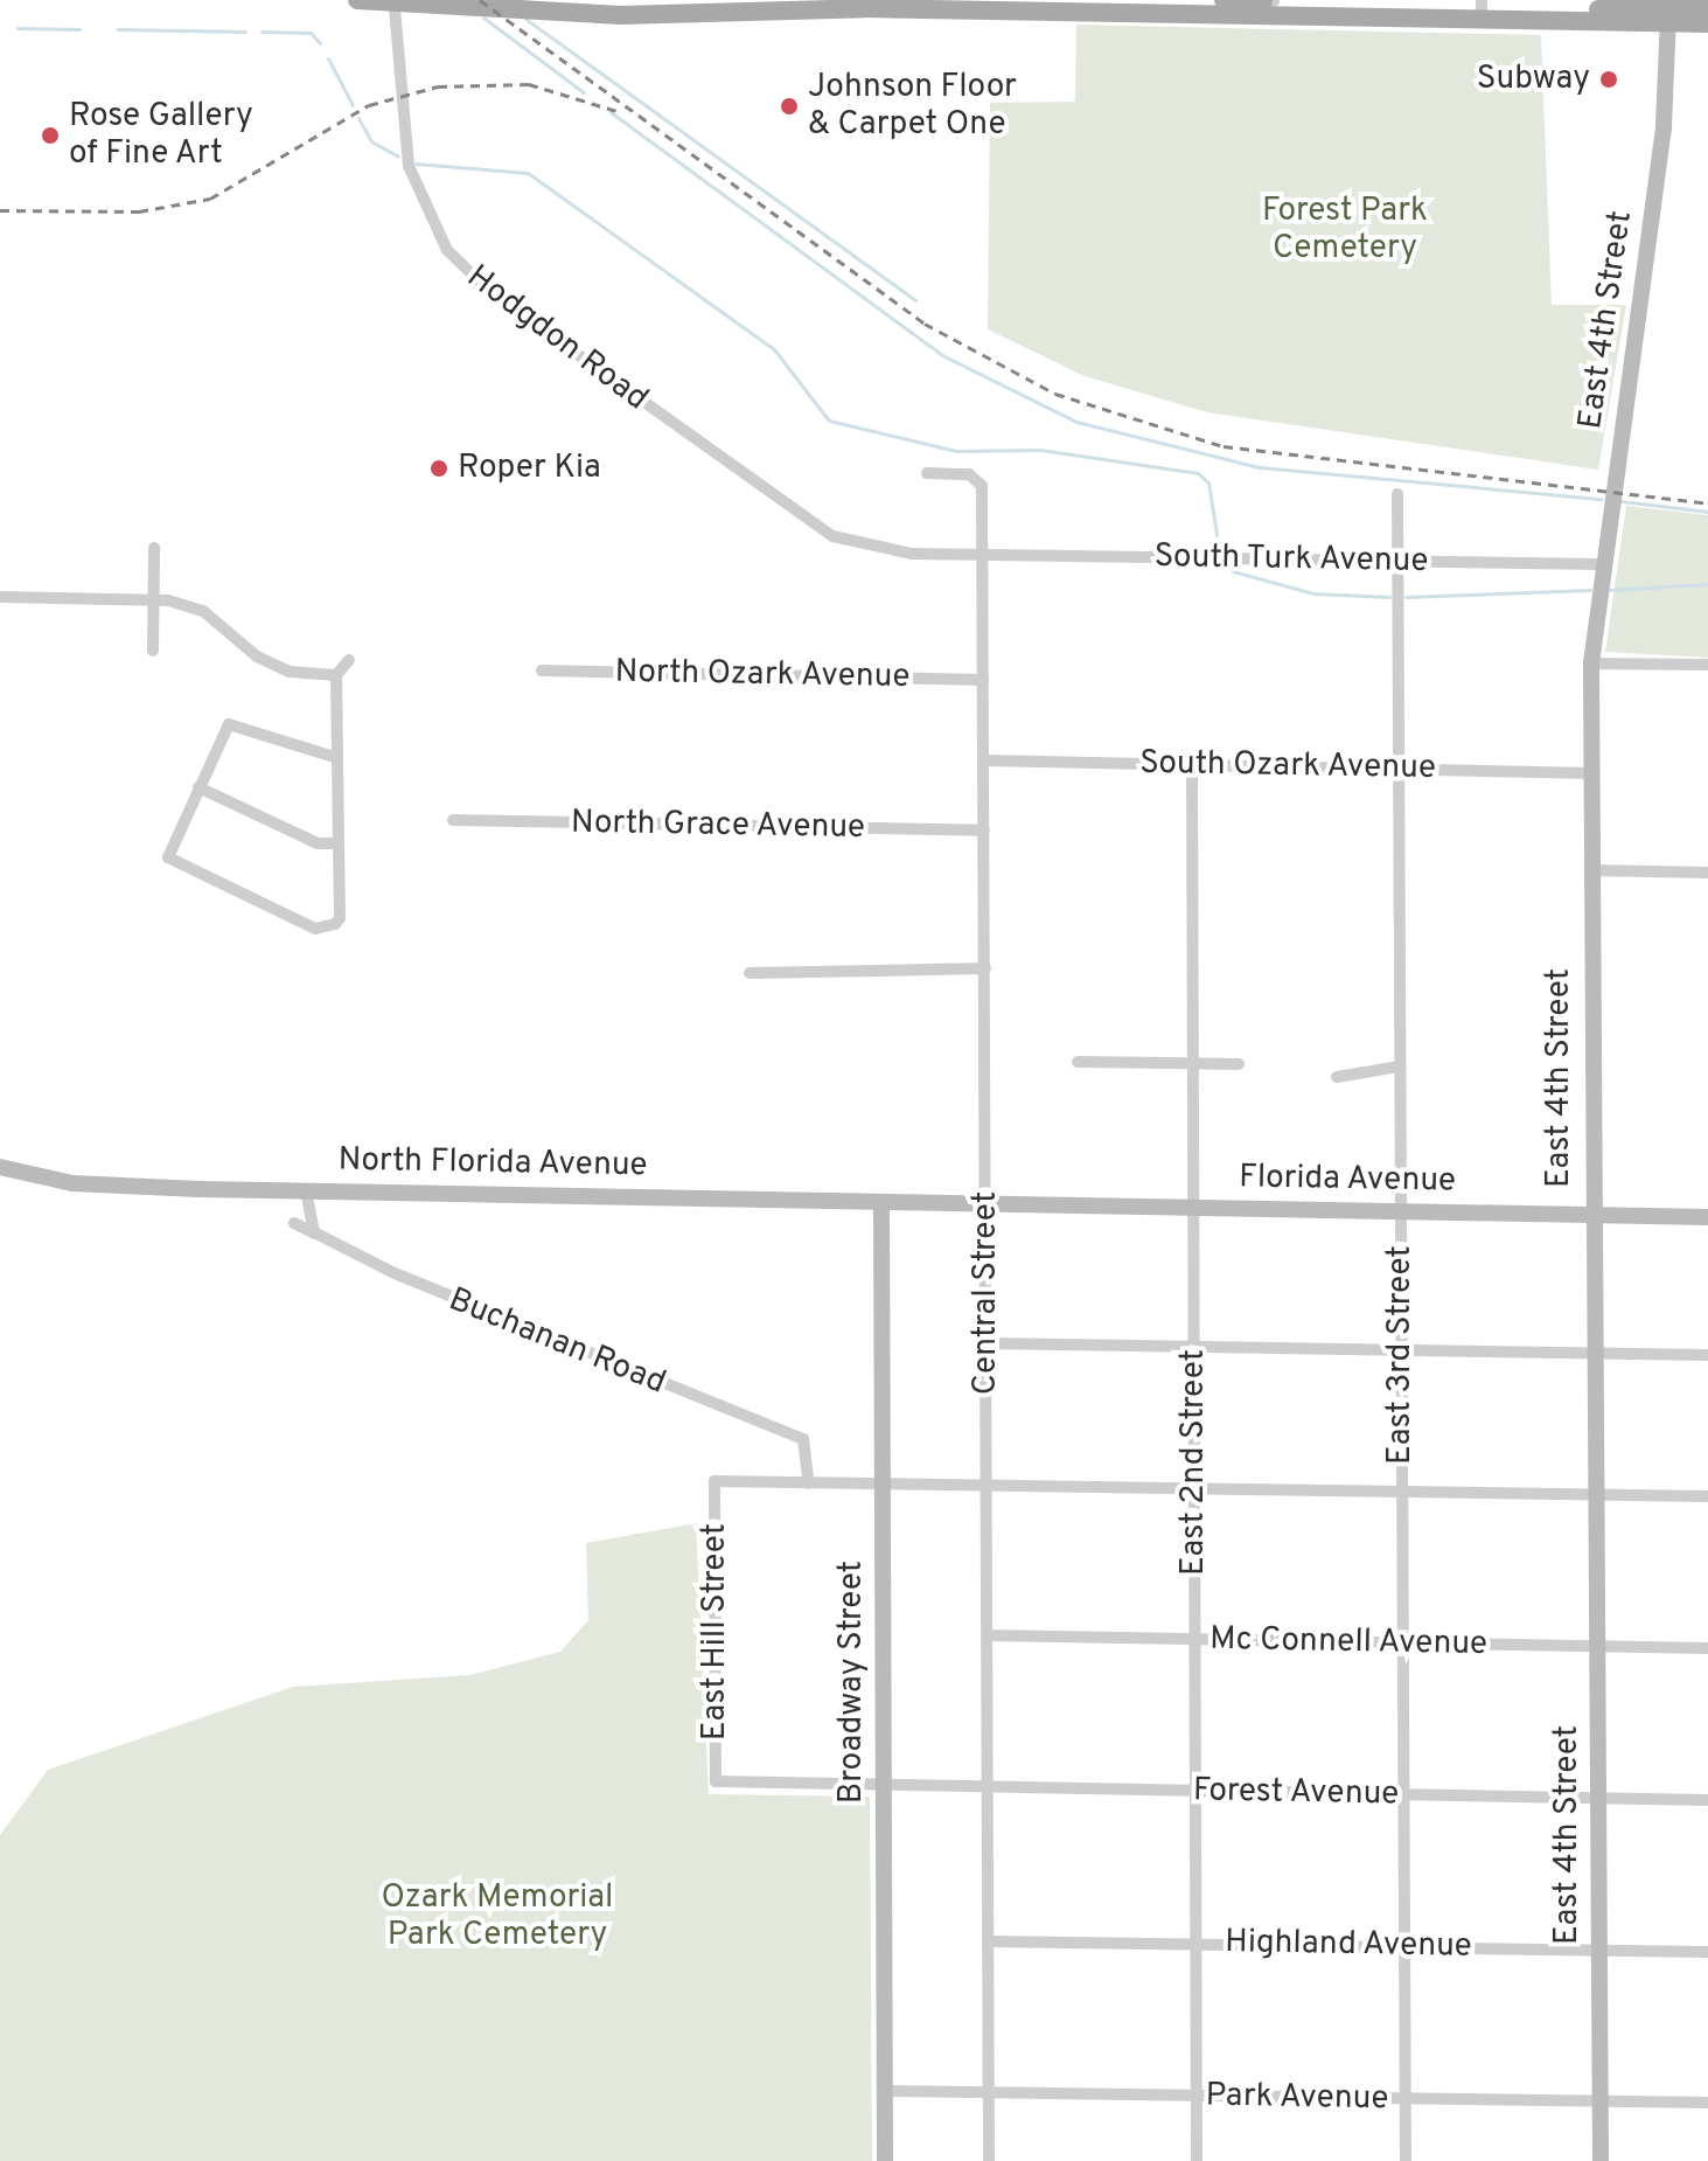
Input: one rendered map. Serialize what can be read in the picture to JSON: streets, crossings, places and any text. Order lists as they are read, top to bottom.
{
  "streets": {
    "street": [
      "East 4th Street",
      "Hodgdon Road",
      "South Turk Avenue",
      "North Ozark Avenue",
      "South Ozark Avenue",
      "North Grace Avenue",
      "North Florida Avenue",
      "Florida Avenue",
      "Central Street",
      "Buchanan Road",
      "East 3rd Street",
      "East 2nd Street",
      "East Hill Street",
      "Mc Connell Avenue",
      "Broadway Street",
      "Forest Avenue",
      "Highland Avenue",
      "Park Avenue"
    ]
  },
  "crossings": [
    ["East 4th Street", "South Turk Avenue"],
    ["East 4th Street", "South Ozark Avenue"],
    ["East 4th Street", "Florida Avenue"],
    ["East 4th Street", "Mc Connell Avenue"],
    ["East 4th Street", "Forest Avenue"],
    ["East 4th Street", "Highland Avenue"],
    ["East 4th Street", "Park Avenue"],
    ["Hodgdon Road", "South Turk Avenue"],
    ["South Turk Avenue", "Central Street"],
    ["South Turk Avenue", "East 3rd Street"],
    ["North Ozark Avenue", "Central Street"],
    ["South Ozark Avenue", "Central Street"],
    ["South Ozark Avenue", "East 3rd Street"],
    ["South Ozark Avenue", "East 2nd Street"],
    ["North Grace Avenue", "Central Street"],
    ["North Florida Avenue", "Florida Avenue"],
    ["North Florida Avenue", "Central Street"],
    ["North Florida Avenue", "Broadway Street"],
    ["Florida Avenue", "Central Street"],
    ["Florida Avenue", "East 3rd Street"],
    ["Florida Avenue", "East 2nd Street"],
    ["Central Street", "Mc Connell Avenue"],
    ["Central Street", "Forest Avenue"],
    ["Central Street", "Highland Avenue"],
    ["Central Street", "Park Avenue"],
    ["Buchanan Road", "East Hill Street"],
    ["East 3rd Street", "Mc Connell Avenue"],
    ["East 3rd Street", "Forest Avenue"],
    ["East 3rd Street", "Highland Avenue"],
    ["East 3rd Street", "Park Avenue"],
    ["East 2nd Street", "Mc Connell Avenue"],
    ["East 2nd Street", "Forest Avenue"],
    ["East 2nd Street", "Highland Avenue"],
    ["East 2nd Street", "Park Avenue"],
    ["East Hill Street", "Forest Avenue"],
    ["Broadway Street", "Forest Avenue"],
    ["Broadway Street", "Park Avenue"]
  ],
  "parks": ["Forest Park Cemetery", "Ozark Memorial Park Cemetery"],
  "places": [
    "Subway",
    "Johnson Floor & Carpet One",
    "Rose Gallery of Fine Art",
    "Roper Kia"
  ]
}
